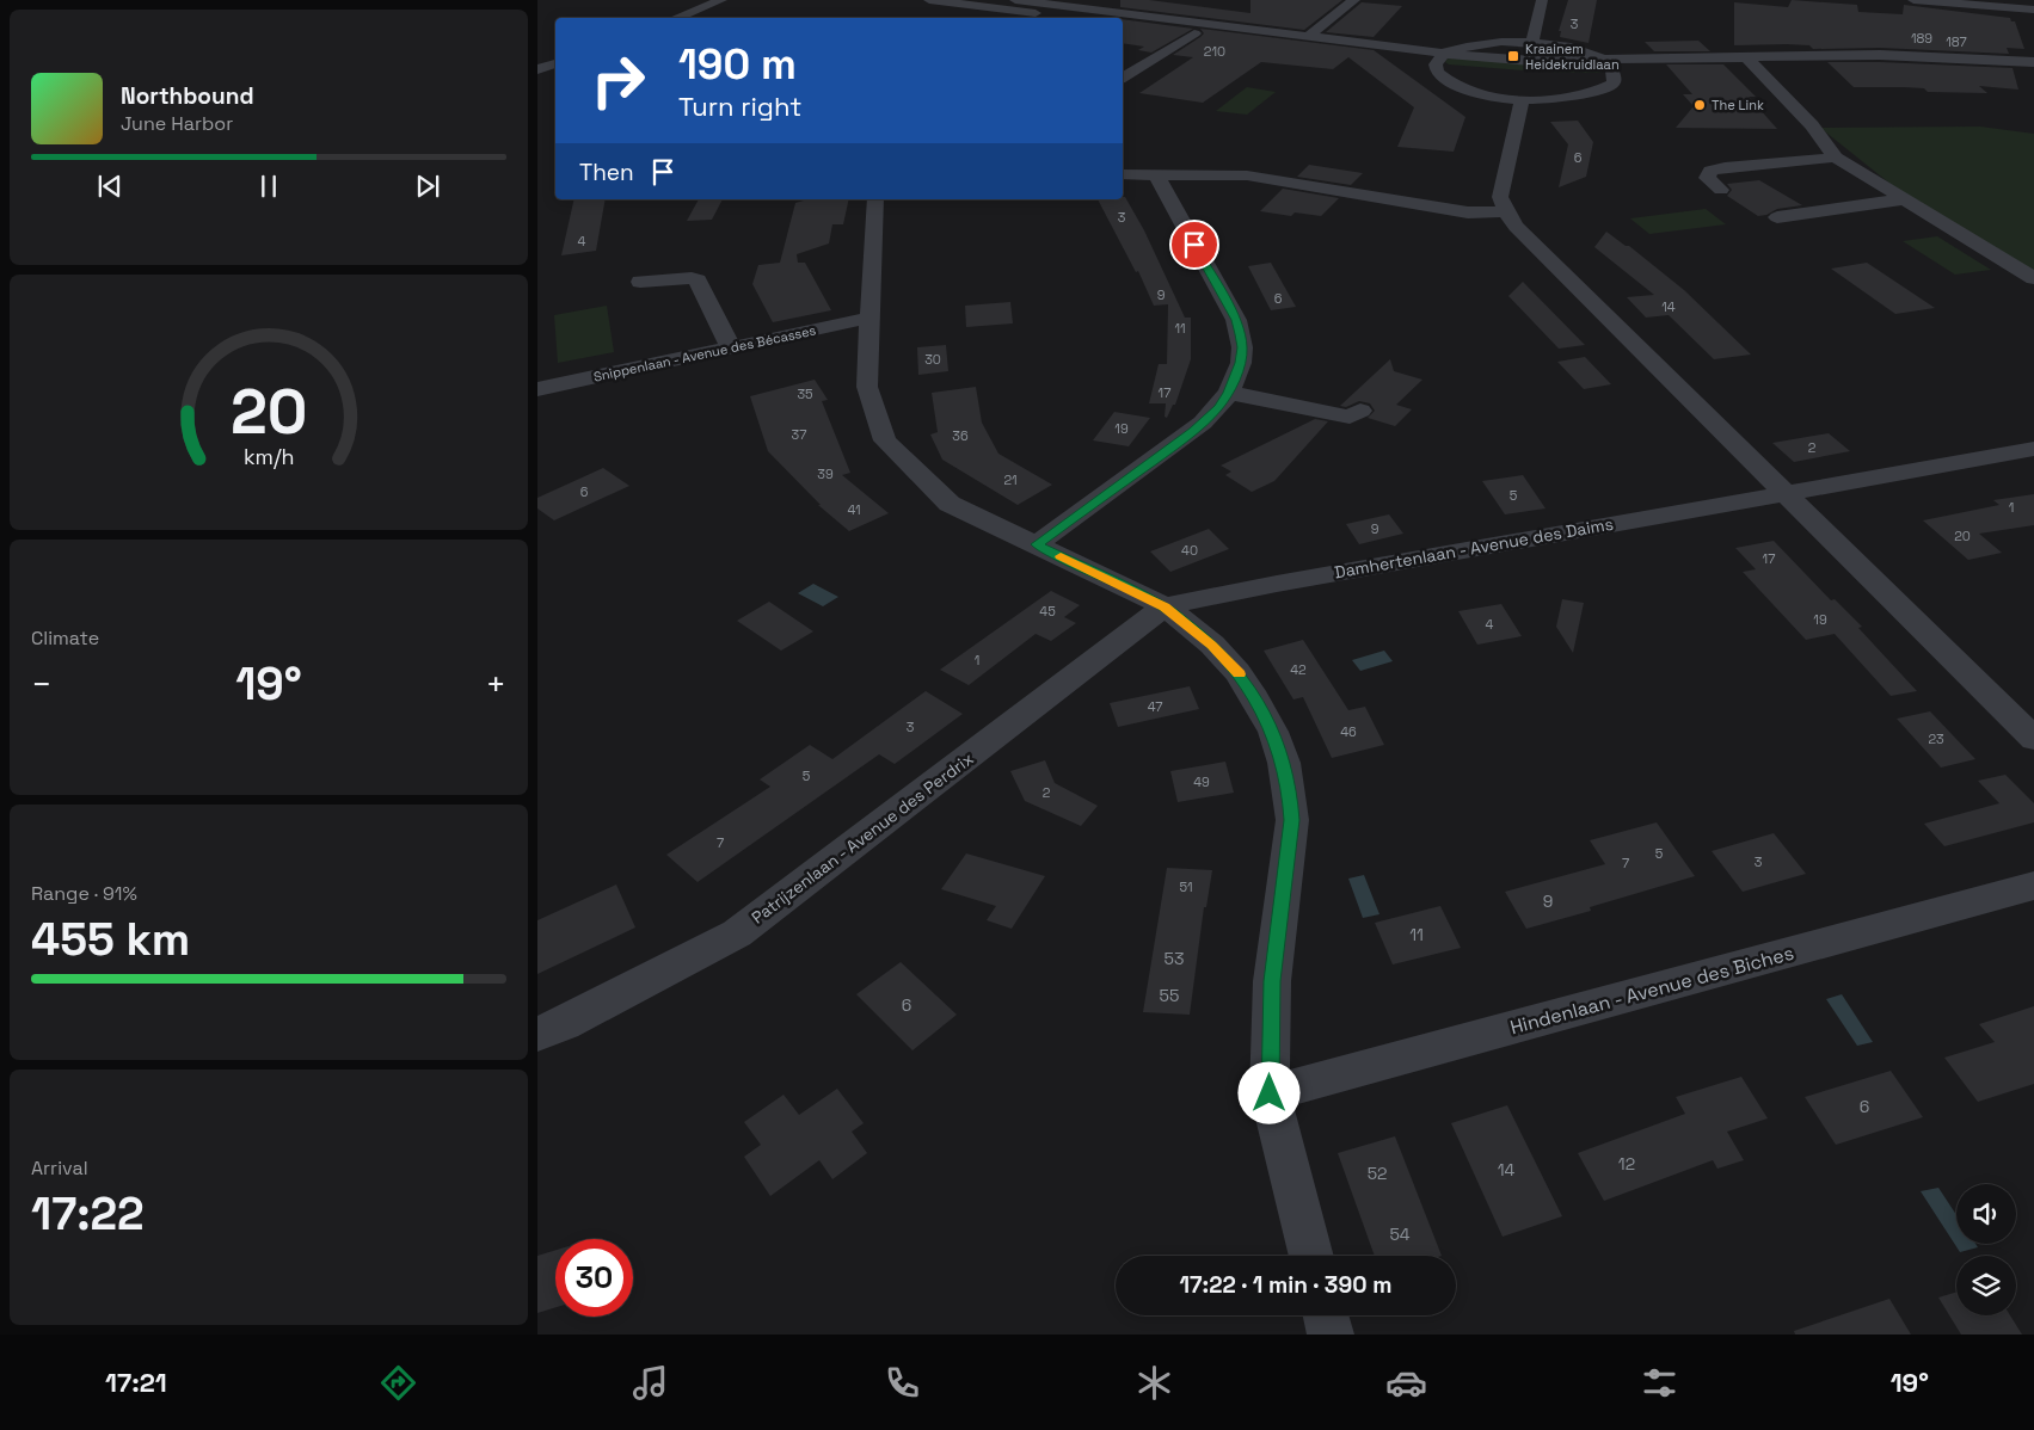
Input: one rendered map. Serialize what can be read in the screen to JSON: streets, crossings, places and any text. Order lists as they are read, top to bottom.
{
  "streets": {
    "street": [
      "Snippenlaan - Avenue des Bécasses",
      "Damhertenlaan - Avenue des Daims",
      "Patrijzenlaan - Avenue des Perdrix",
      "Hindenlaan - Avenue des Biches"
    ]
  },
  "crossings": [
    ["Damhertenlaan - Avenue des Daims", "Patrijzenlaan - Avenue des Perdrix"]
  ],
  "places": {
    "transit": ["Kraainem Heidekruidlaan"],
    "other": ["The Link"]
  },
  "house_numbers": [
    "3",
    "189",
    "187",
    "210",
    "6",
    "3",
    "4",
    "9",
    "6",
    "14",
    "11",
    "30",
    "17",
    "35",
    "19",
    "37",
    "36",
    "2",
    "39",
    "21",
    "6",
    "5",
    "1",
    "41",
    "9",
    "20",
    "40",
    "17",
    "45",
    "19",
    "4",
    "1",
    "42",
    "47",
    "3",
    "46",
    "23",
    "5",
    "49",
    "2",
    "7",
    "5",
    "3",
    "7",
    "51",
    "9",
    "11",
    "53",
    "55",
    "6",
    "6",
    "12",
    "14",
    "52",
    "54"
  ],
  "page": {
    "turn": ["190 m", "Turn right"],
    "song": ["Northbound", "June Harbor"],
    "then": "Then",
    "tile": [
      "Climate",
      ["Range · 91%", "455 km"],
      ["Arrival", "17:22"]
    ],
    "heat": ["−", "19°", "+"],
    "limit": "30",
    "trip": "17:22 · 1 min · 390 m",
    "tabs": ["17:21", "19°"],
    "gauge": ["20", "km/h"]
  }
}
